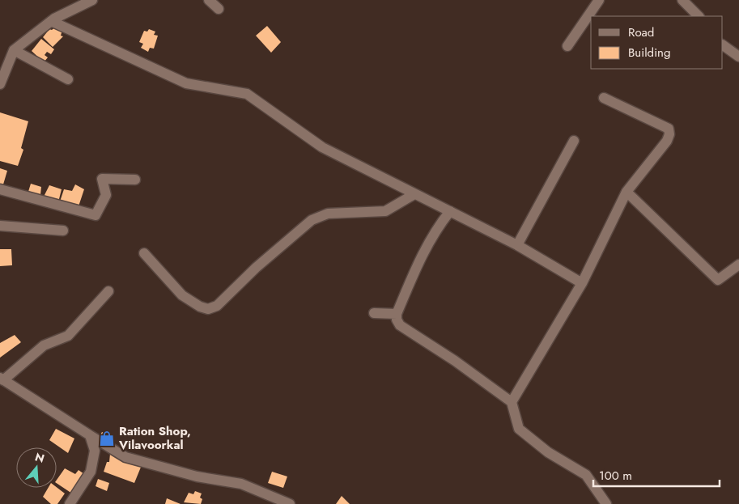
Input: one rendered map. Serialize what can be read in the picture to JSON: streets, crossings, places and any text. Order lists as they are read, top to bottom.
{
  "places": {
    "shop": ["Ration Shop, Vilavoorkal"]
  },
  "legend": ["Road", "Building"],
  "scale_bar": "100 m",
  "north": "top"
}
